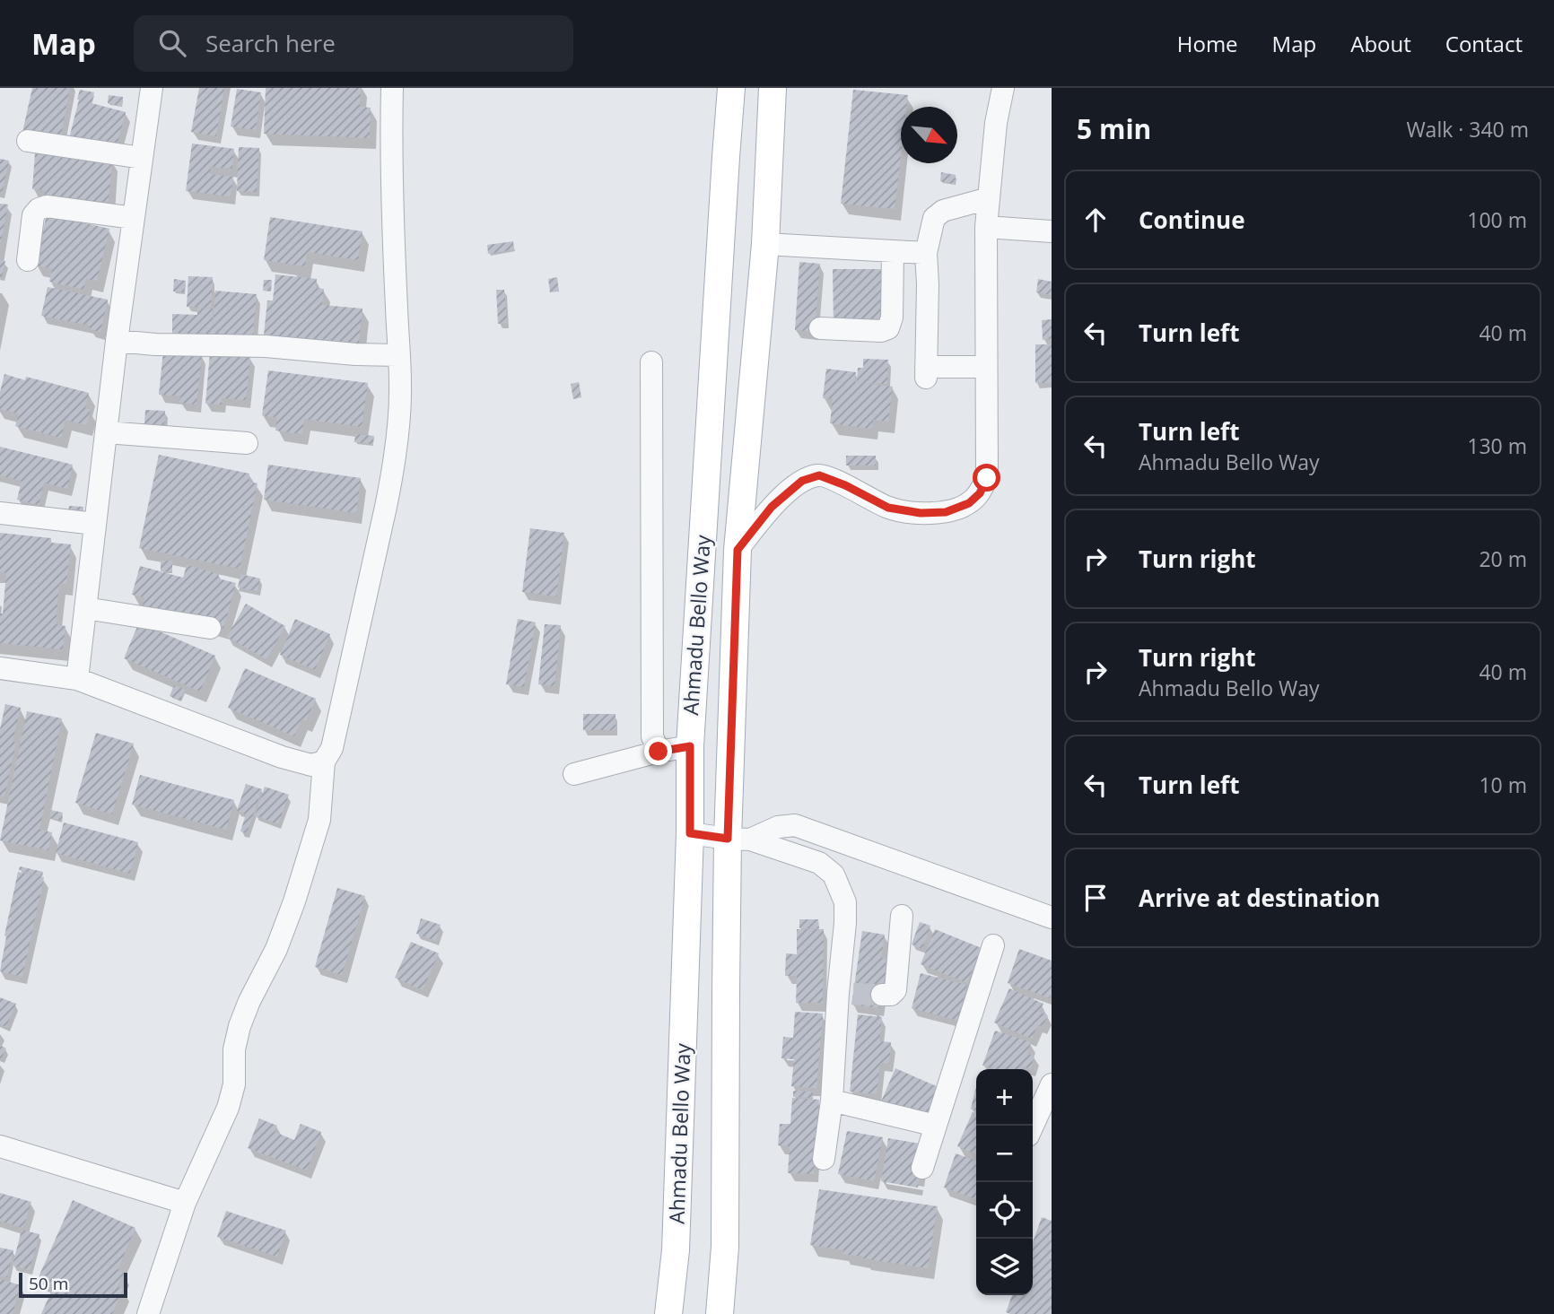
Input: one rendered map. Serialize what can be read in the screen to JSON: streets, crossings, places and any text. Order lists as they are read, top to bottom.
{
  "streets": {
    "main road": ["Ahmadu Bello Way"]
  },
  "scale_bar": "50 m",
  "north": "bottom right",
  "page": {
    "header": "Map",
    "search": "Search here",
    "nav": [
      "Home",
      "Map",
      "About",
      "Contact"
    ],
    "heading": ["5 min", "Walk · 340 m"],
    "list": [
      ["Continue", "100 m"],
      ["Turn left", "40 m"],
      ["Turn left", "Ahmadu Bello Way", "130 m"],
      ["Turn right", "20 m"],
      ["Turn right", "Ahmadu Bello Way", "40 m"],
      ["Turn left", "10 m"],
      "Arrive at destination"
    ],
    "map_buttons": ["+", "−"],
    "scale": "50 m"
  }
}
